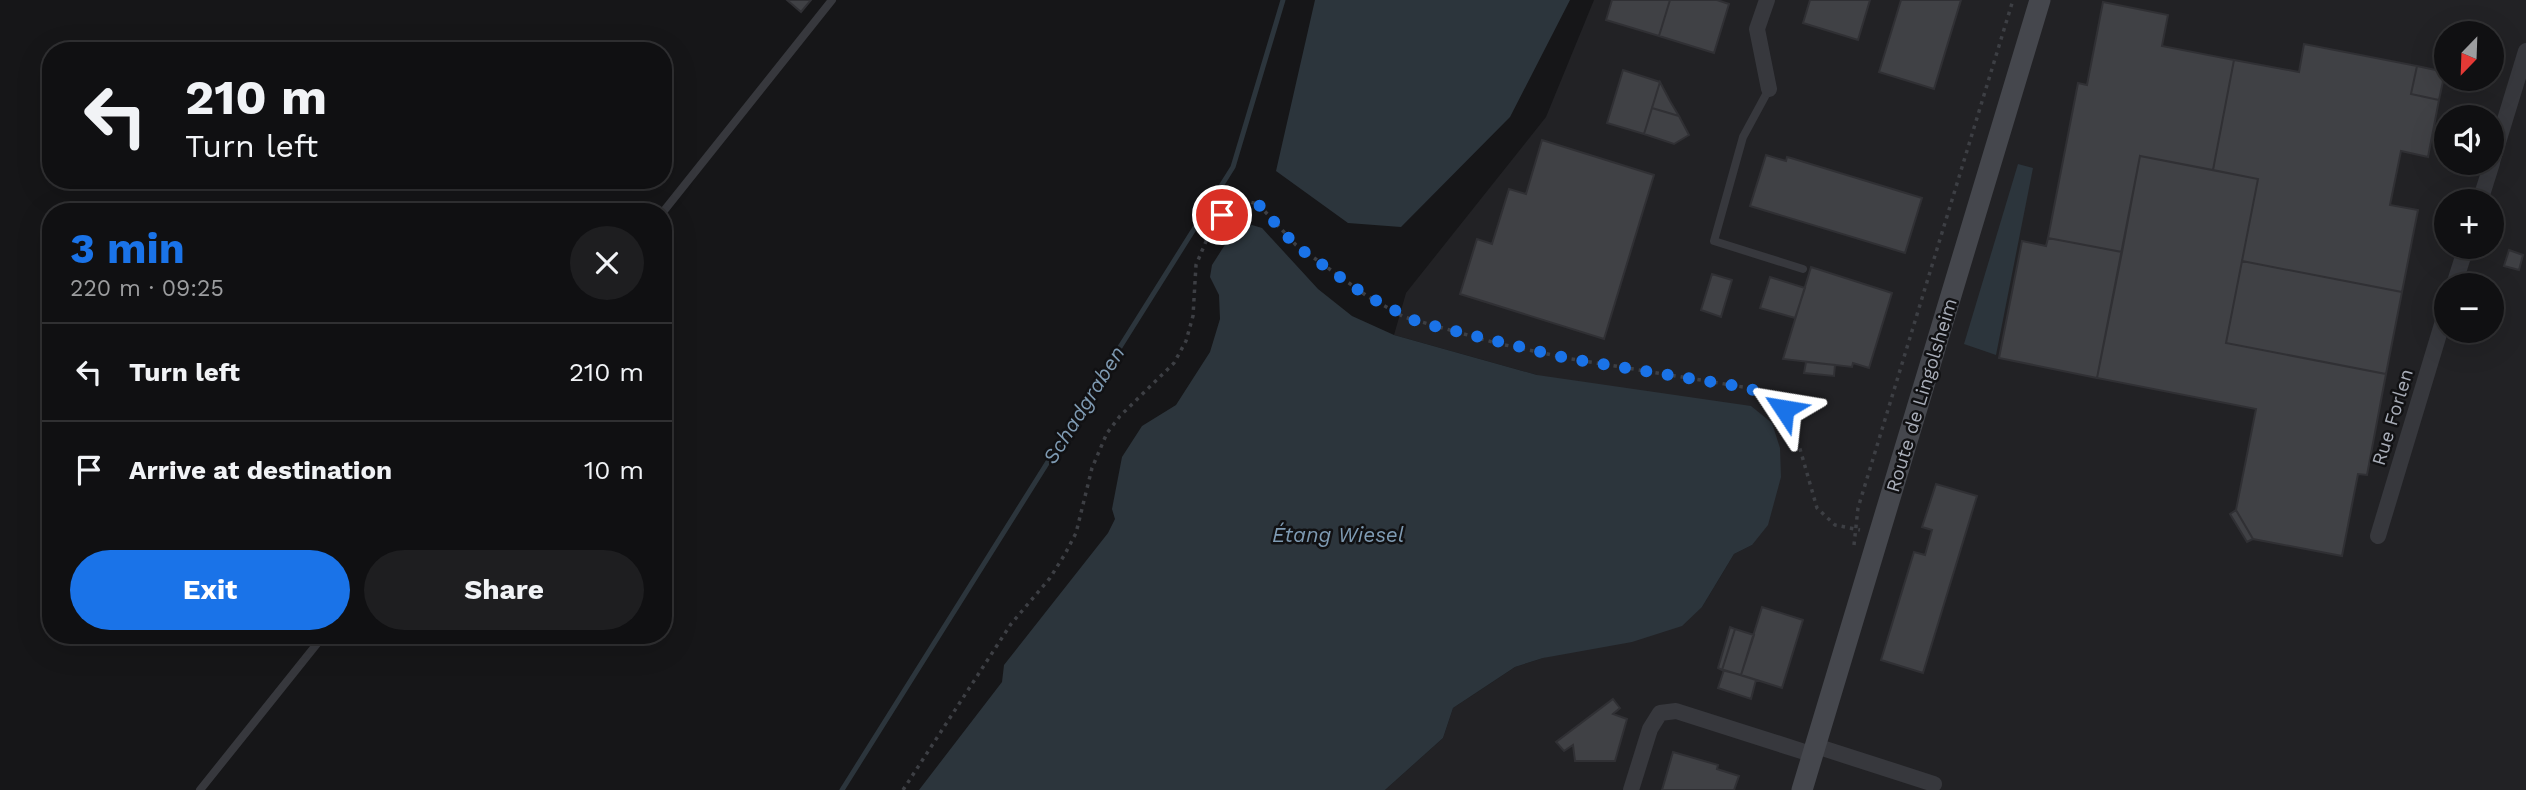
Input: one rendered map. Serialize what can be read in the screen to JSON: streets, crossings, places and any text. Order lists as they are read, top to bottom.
{
  "streets": {
    "main road": ["Route de Lingolsheim"],
    "street": ["Rue Forlen"]
  },
  "water": ["Schadgraben", "Étang Wiesel"],
  "north": "bottom left",
  "page": {
    "map_buttons": ["+", "−"],
    "turn": ["210 m", "Turn left"],
    "heading": ["3 min", "220 m · 09:25"],
    "list": [
      {
        "name": "Turn left",
        "value": "210 m"
      },
      {
        "name": "Arrive at destination",
        "value": "10 m"
      }
    ],
    "buttons": ["Exit", "Share"]
  }
}
